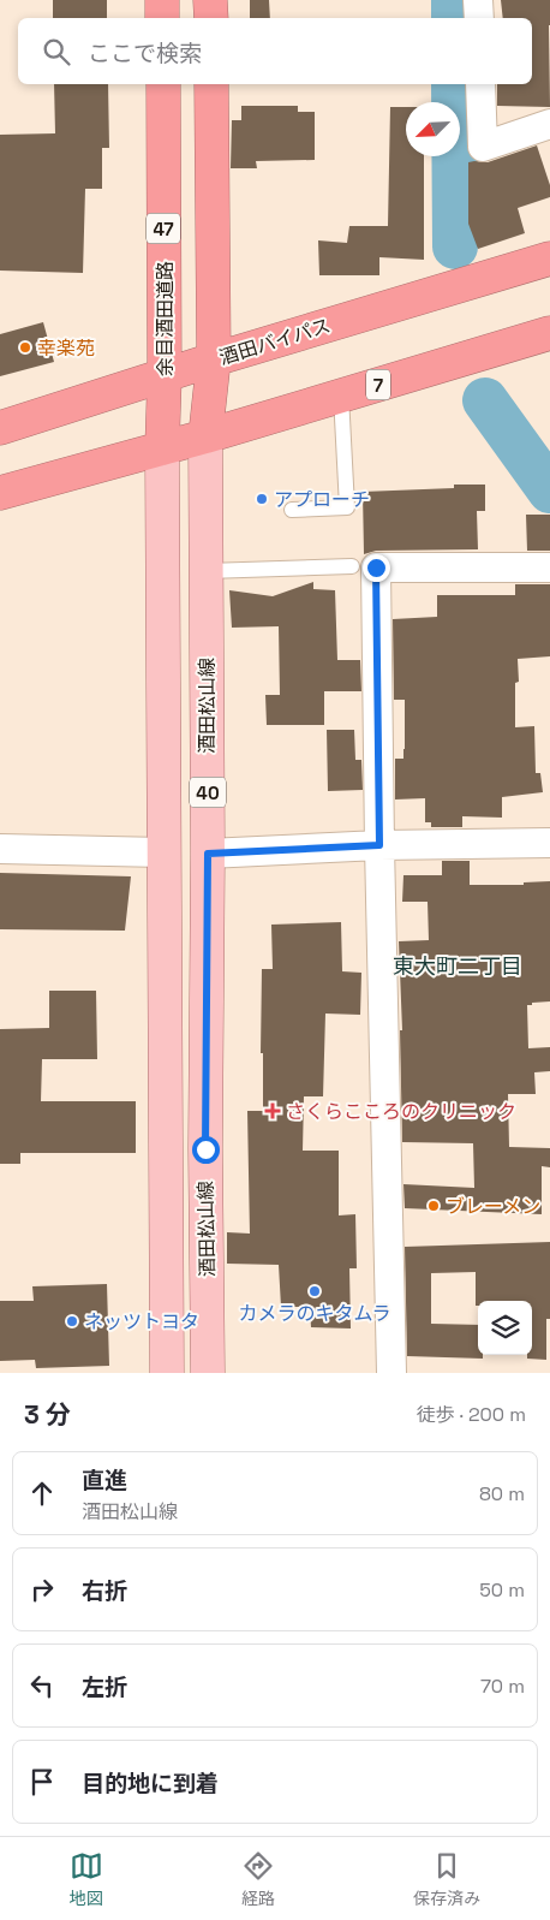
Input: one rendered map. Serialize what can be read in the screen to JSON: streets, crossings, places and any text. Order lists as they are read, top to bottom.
{
  "streets": {
    "highway": [
      "47",
      "余目酒田道路",
      "酒田バイパス",
      "7"
    ],
    "main road": ["酒田松山線", "40"]
  },
  "crossings": [
    ["余目酒田道路", "酒田バイパス"],
    ["余目酒田道路", "7"],
    ["余目酒田道路", "酒田松山線"],
    ["7", "酒田松山線"]
  ],
  "districts": ["東大町二丁目"],
  "places": {
    "other": [
      "幸楽苑",
      "アプローチ",
      "ブレーメン",
      "カメラのキタムラ",
      "ネッツトヨタ"
    ],
    "health": ["さくらこころのクリニック"]
  },
  "north": "bottom left",
  "page": {
    "search": "ここで検索",
    "heading": ["3 分", "徒歩 · 200 m"],
    "list": [
      ["直進", "酒田松山線", "80 m"],
      ["右折", "50 m"],
      ["左折", "70 m"],
      "目的地に到着"
    ],
    "nav": ["地図", "経路", "保存済み"]
  }
}
